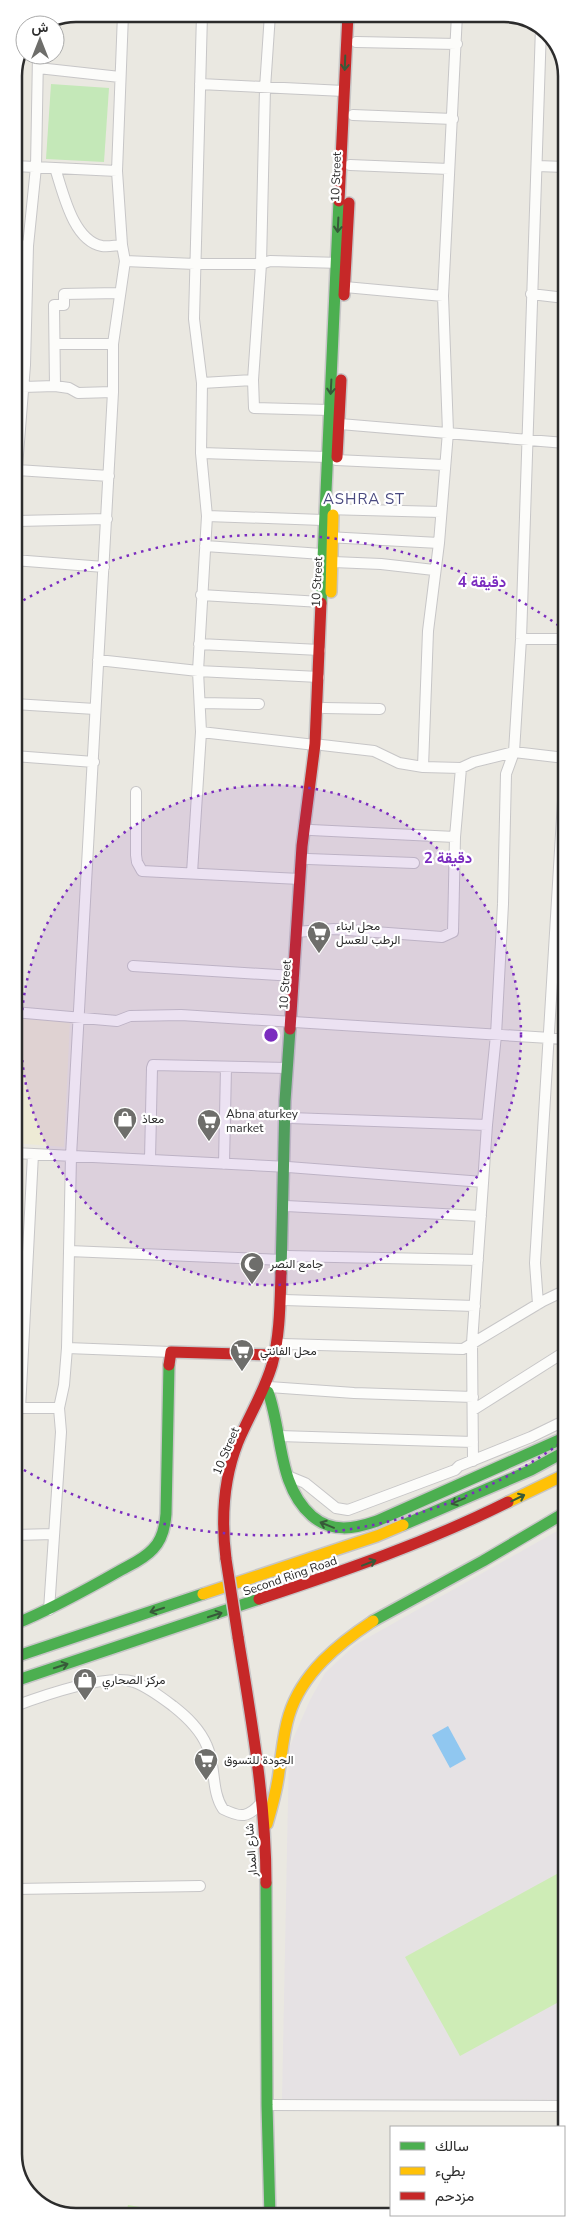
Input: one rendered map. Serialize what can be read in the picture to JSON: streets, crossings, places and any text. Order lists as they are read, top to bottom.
{
  "streets": {
    "main road": ["10 Street", "Second Ring Road", "شارع المدار"]
  },
  "crossings": [
    ["10 Street", "شارع المدار"]
  ],
  "districts": ["ASHRA ST"],
  "places": {
    "supermarket": [
      "محل ابناء الرطب للعسل",
      "Abna aturkey market",
      "محل الفانتي",
      "الجودة للتسوق"
    ],
    "shop": ["معاذ", "مركز الصحاري"],
    "mosque": ["جامع النصر"]
  },
  "legend": ["سالك", "بطيء", "مزدحم"],
  "north": "top",
  "rings": ["4 دقيقة", "2 دقيقة"]
}
